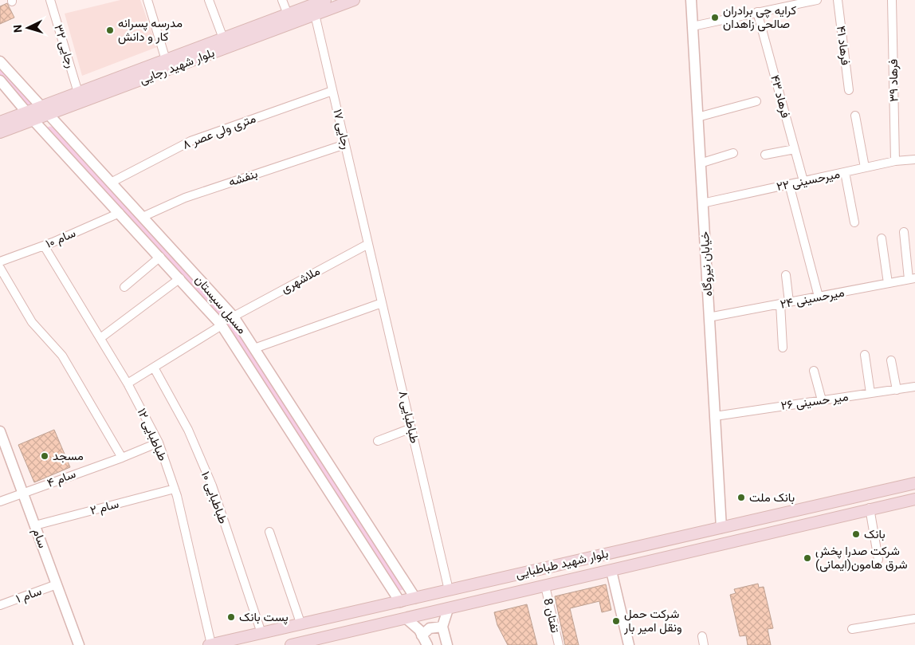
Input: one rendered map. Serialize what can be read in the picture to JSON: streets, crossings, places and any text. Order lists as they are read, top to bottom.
{
  "streets": {
    "main road": ["بلوار شهید رجایی", "بلوار شهید طباطبایی"],
    "street": [
      "فرهاد ۴۱",
      "رجایی ۳۲",
      "فرهاد ۳۹",
      "فرهاد ۴۳",
      "رجایی ۱۷",
      "۸ متری ولی عصر",
      "بنفشه",
      "میرحسینی ۲۲",
      "سام ۱۰",
      "خیابان نیروگاه",
      "ملاشهری",
      "میرحسینی ۲۴",
      "مسیل سیستان",
      "میر حسینی ۲۶",
      "طباطبایی ۸",
      "طباطبایی ۱۲",
      "سام ۴",
      "طباطبایی ۱۰",
      "سام ۲",
      "سام",
      "سام ۱",
      "تفتان 8"
    ]
  },
  "crossings": [
    ["رجایی ۳۲", "بلوار شهید رجایی"],
    ["بلوار شهید رجایی", "رجایی ۱۷"],
    ["بلوار شهید رجایی", "مسیل سیستان"],
    ["فرهاد ۳۹", "میرحسینی ۲۲"],
    ["فرهاد ۴۳", "میرحسینی ۲۲"],
    ["رجایی ۱۷", "۸ متری ولی عصر"],
    ["رجایی ۱۷", "بنفشه"],
    ["رجایی ۱۷", "ملاشهری"],
    ["رجایی ۱۷", "طباطبایی ۸"],
    ["۸ متری ولی عصر", "مسیل سیستان"],
    ["بنفشه", "مسیل سیستان"],
    ["میرحسینی ۲۲", "خیابان نیروگاه"],
    ["سام ۱۰", "مسیل سیستان"],
    ["سام ۱۰", "طباطبایی ۱۲"],
    ["خیابان نیروگاه", "میرحسینی ۲۴"],
    ["خیابان نیروگاه", "میر حسینی ۲۶"],
    ["خیابان نیروگاه", "بلوار شهید طباطبایی"],
    ["ملاشهری", "مسیل سیستان"],
    ["ملاشهری", "طباطبایی ۸"],
    ["مسیل سیستان", "بلوار شهید طباطبایی"],
    ["طباطبایی ۸", "بلوار شهید طباطبایی"],
    ["طباطبایی ۱۲", "سام ۴"],
    ["طباطبایی ۱۲", "سام ۲"],
    ["طباطبایی ۱۲", "بلوار شهید طباطبایی"],
    ["سام ۴", "سام"],
    ["طباطبایی ۱۰", "بلوار شهید طباطبایی"],
    ["سام ۲", "سام"],
    ["سام", "سام ۱"],
    ["بلوار شهید طباطبایی", "تفتان 8"]
  ],
  "places": [
    "کرایه چی برادران صالحی زاهدان",
    "مدرسه پسرانه کار و دانش",
    "مسجد",
    "بانک ملت",
    "بانک",
    "شرکت صدرا پخش شرق هامون(ایمانی)",
    "پست بانک",
    "شرکت حمل ونقل امیر بار"
  ],
  "north": "left"
}
